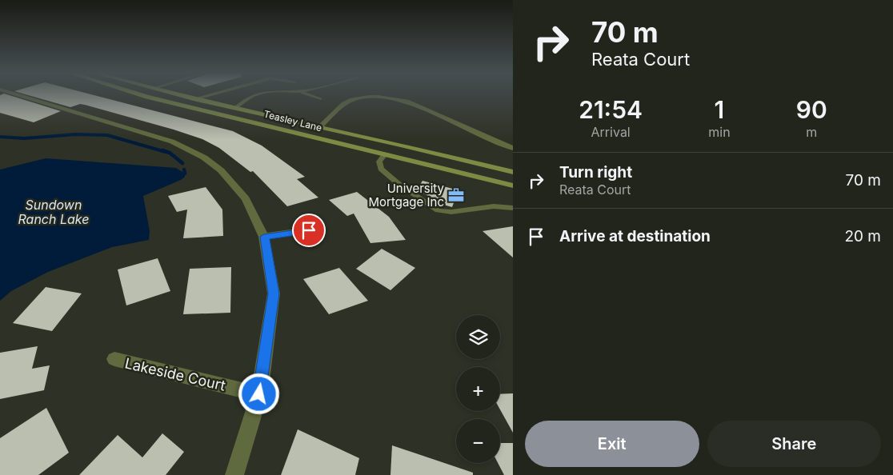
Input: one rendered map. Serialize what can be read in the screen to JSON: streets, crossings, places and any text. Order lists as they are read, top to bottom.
{
  "streets": {
    "main road": ["Teasley Lane"],
    "street": ["Lakeside Court"]
  },
  "water": ["Sundown Ranch Lake"],
  "places": {
    "office": ["University Mortgage Inc"]
  },
  "page": {
    "turn": ["70 m", "Reata Court"],
    "eta": [
      "21:54",
      "Arrival",
      "1",
      "min",
      "90",
      "m"
    ],
    "list": [
      {
        "name": "Turn right",
        "note": "Reata Court",
        "value": "70 m"
      },
      {
        "name": "Arrive at destination",
        "value": "20 m"
      }
    ],
    "map_buttons": ["+", "−"],
    "buttons": ["Exit", "Share"]
  }
}
